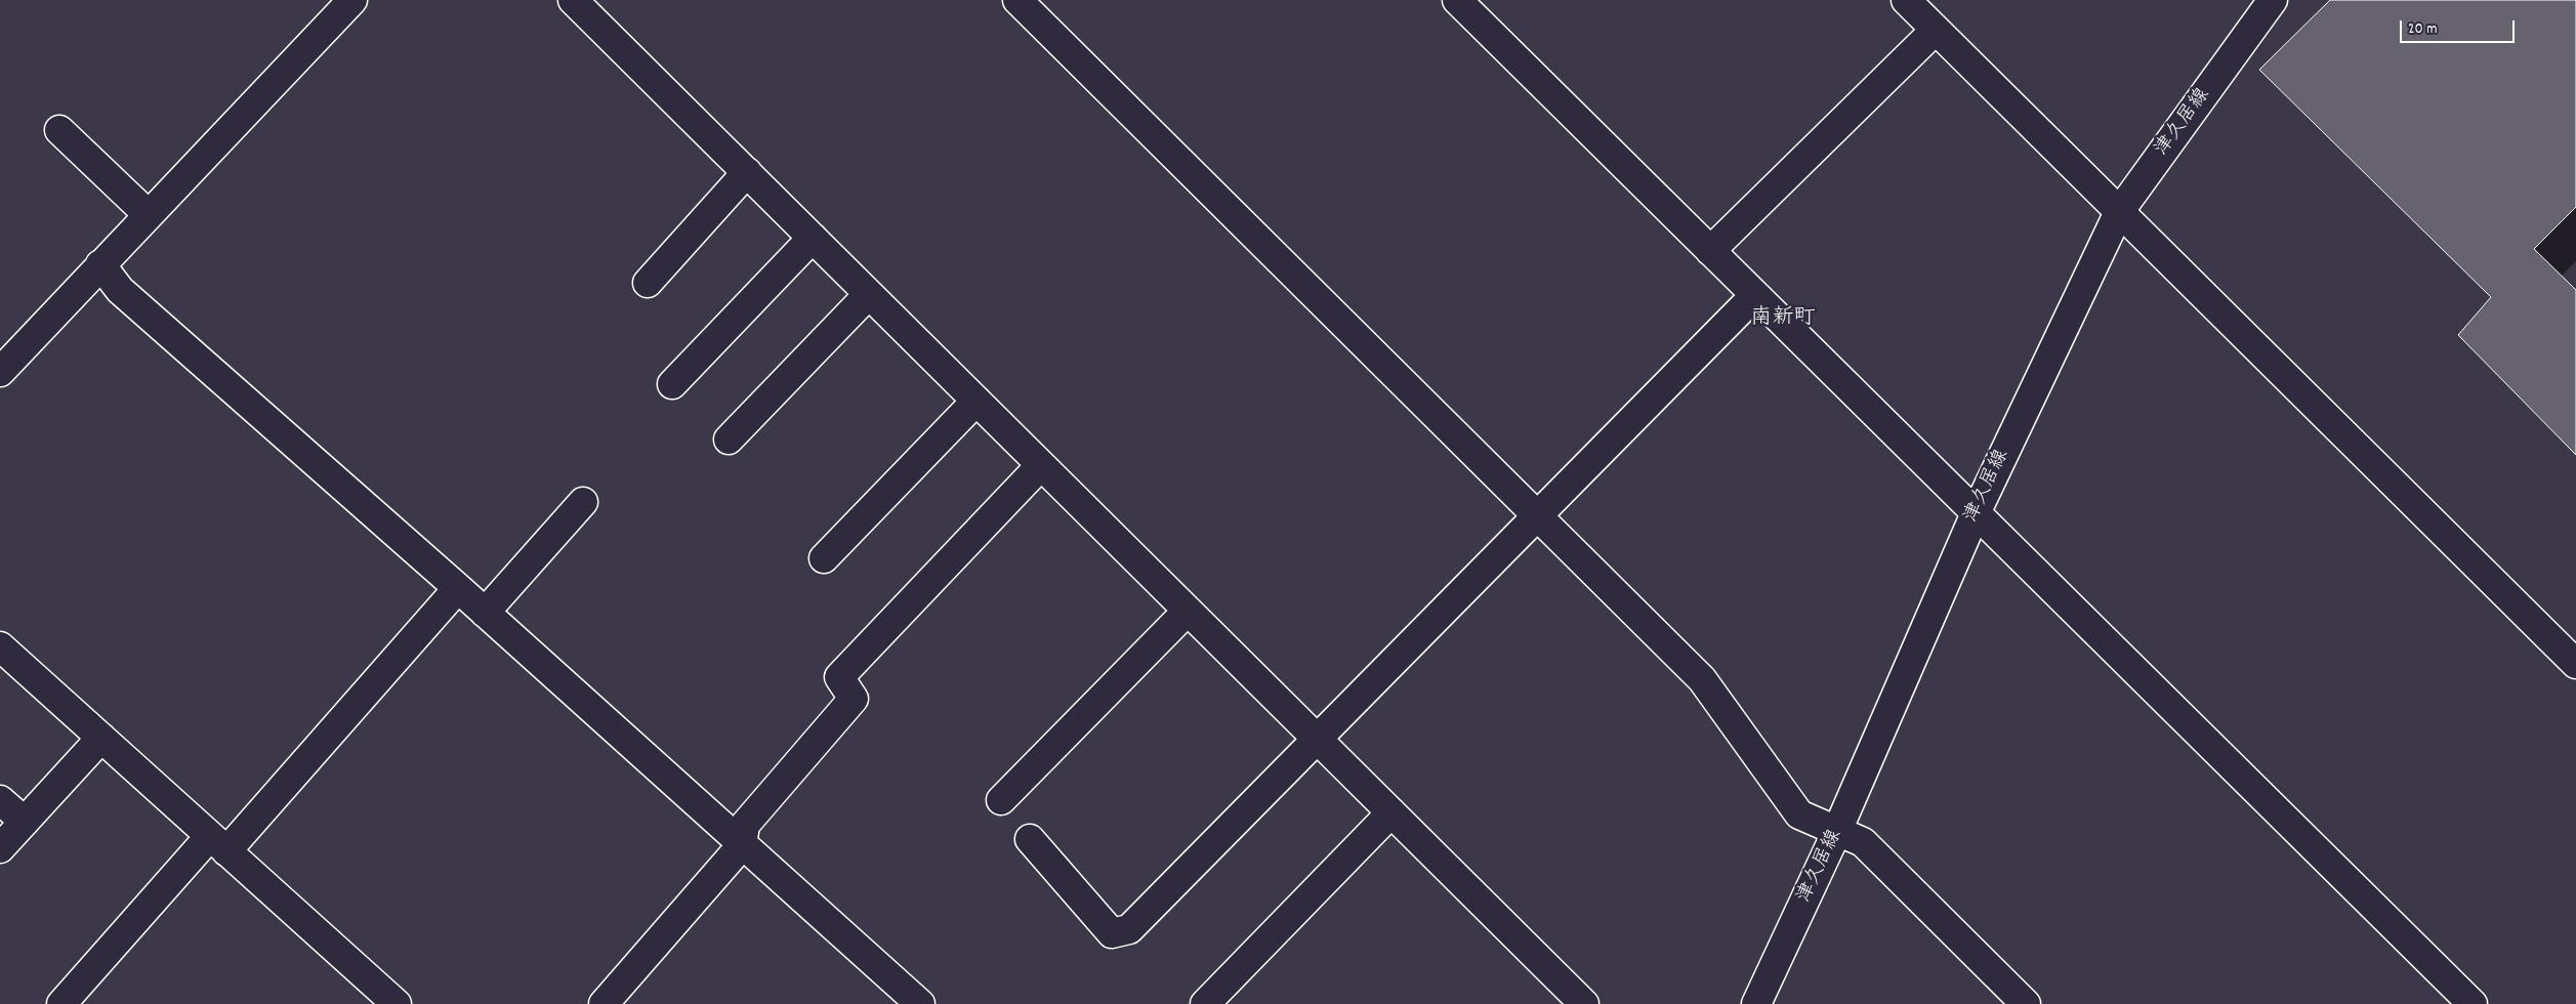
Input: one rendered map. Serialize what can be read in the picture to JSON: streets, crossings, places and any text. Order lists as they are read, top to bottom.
{
  "streets": {
    "street": ["津久居線"]
  },
  "districts": ["南新町"],
  "scale_bar": "20 m"
}
